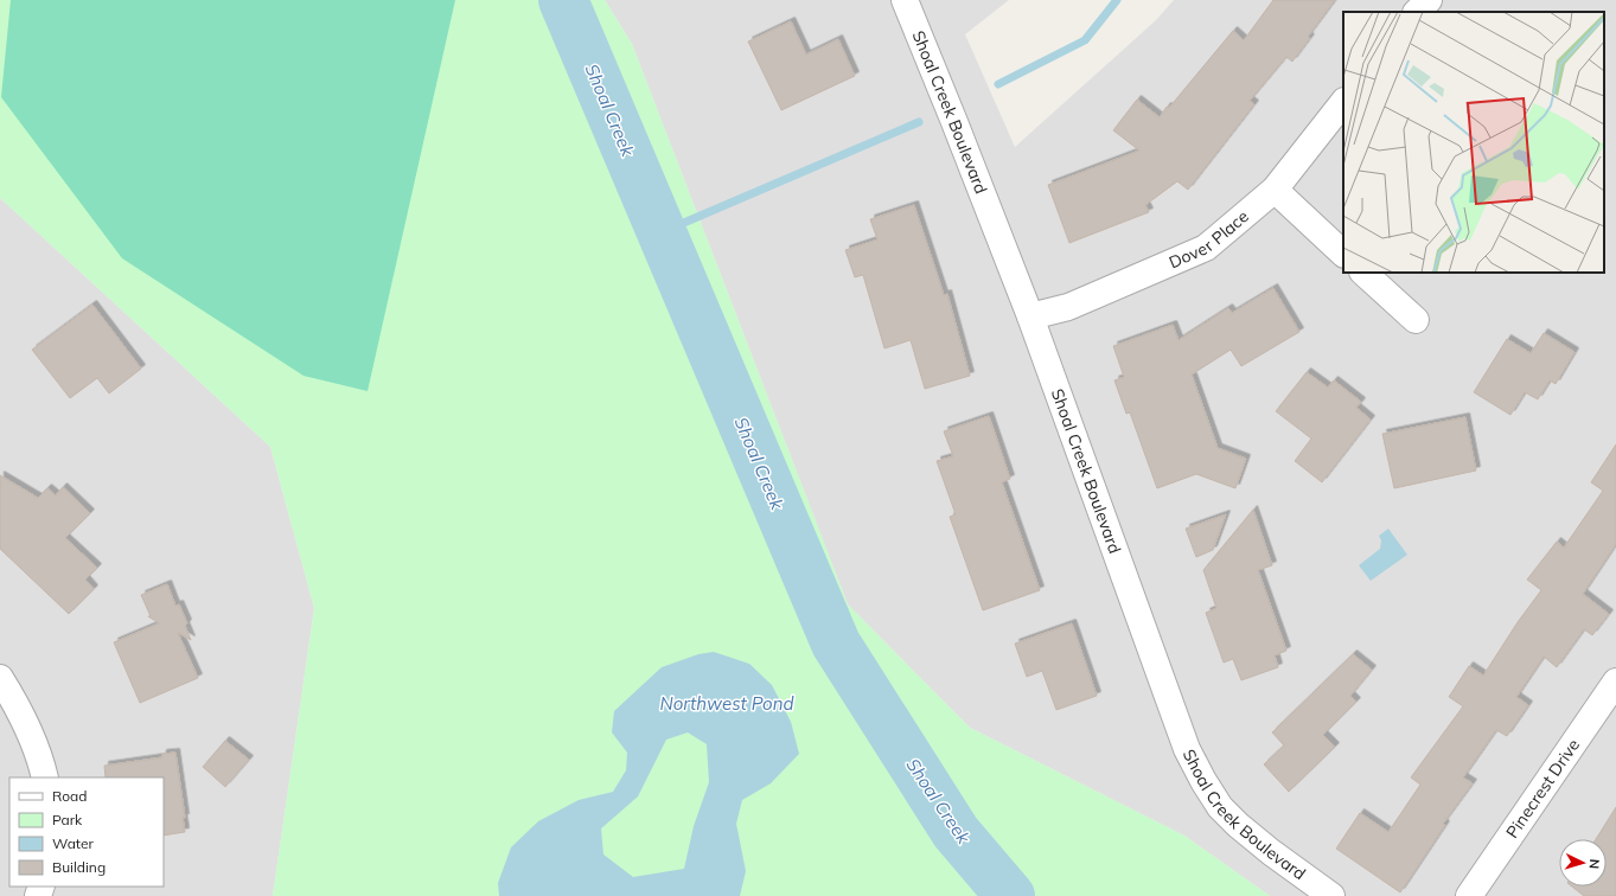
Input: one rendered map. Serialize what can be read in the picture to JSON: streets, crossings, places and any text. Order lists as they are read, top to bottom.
{
  "streets": {
    "street": ["Shoal Creek Boulevard", "Dover Place", "Pinecrest Drive"]
  },
  "crossings": [
    ["Shoal Creek Boulevard", "Dover Place"]
  ],
  "water": ["Shoal Creek", "Northwest Pond"],
  "legend": [
    "Road",
    "Park",
    "Water",
    "Building"
  ],
  "north": "right"
}
